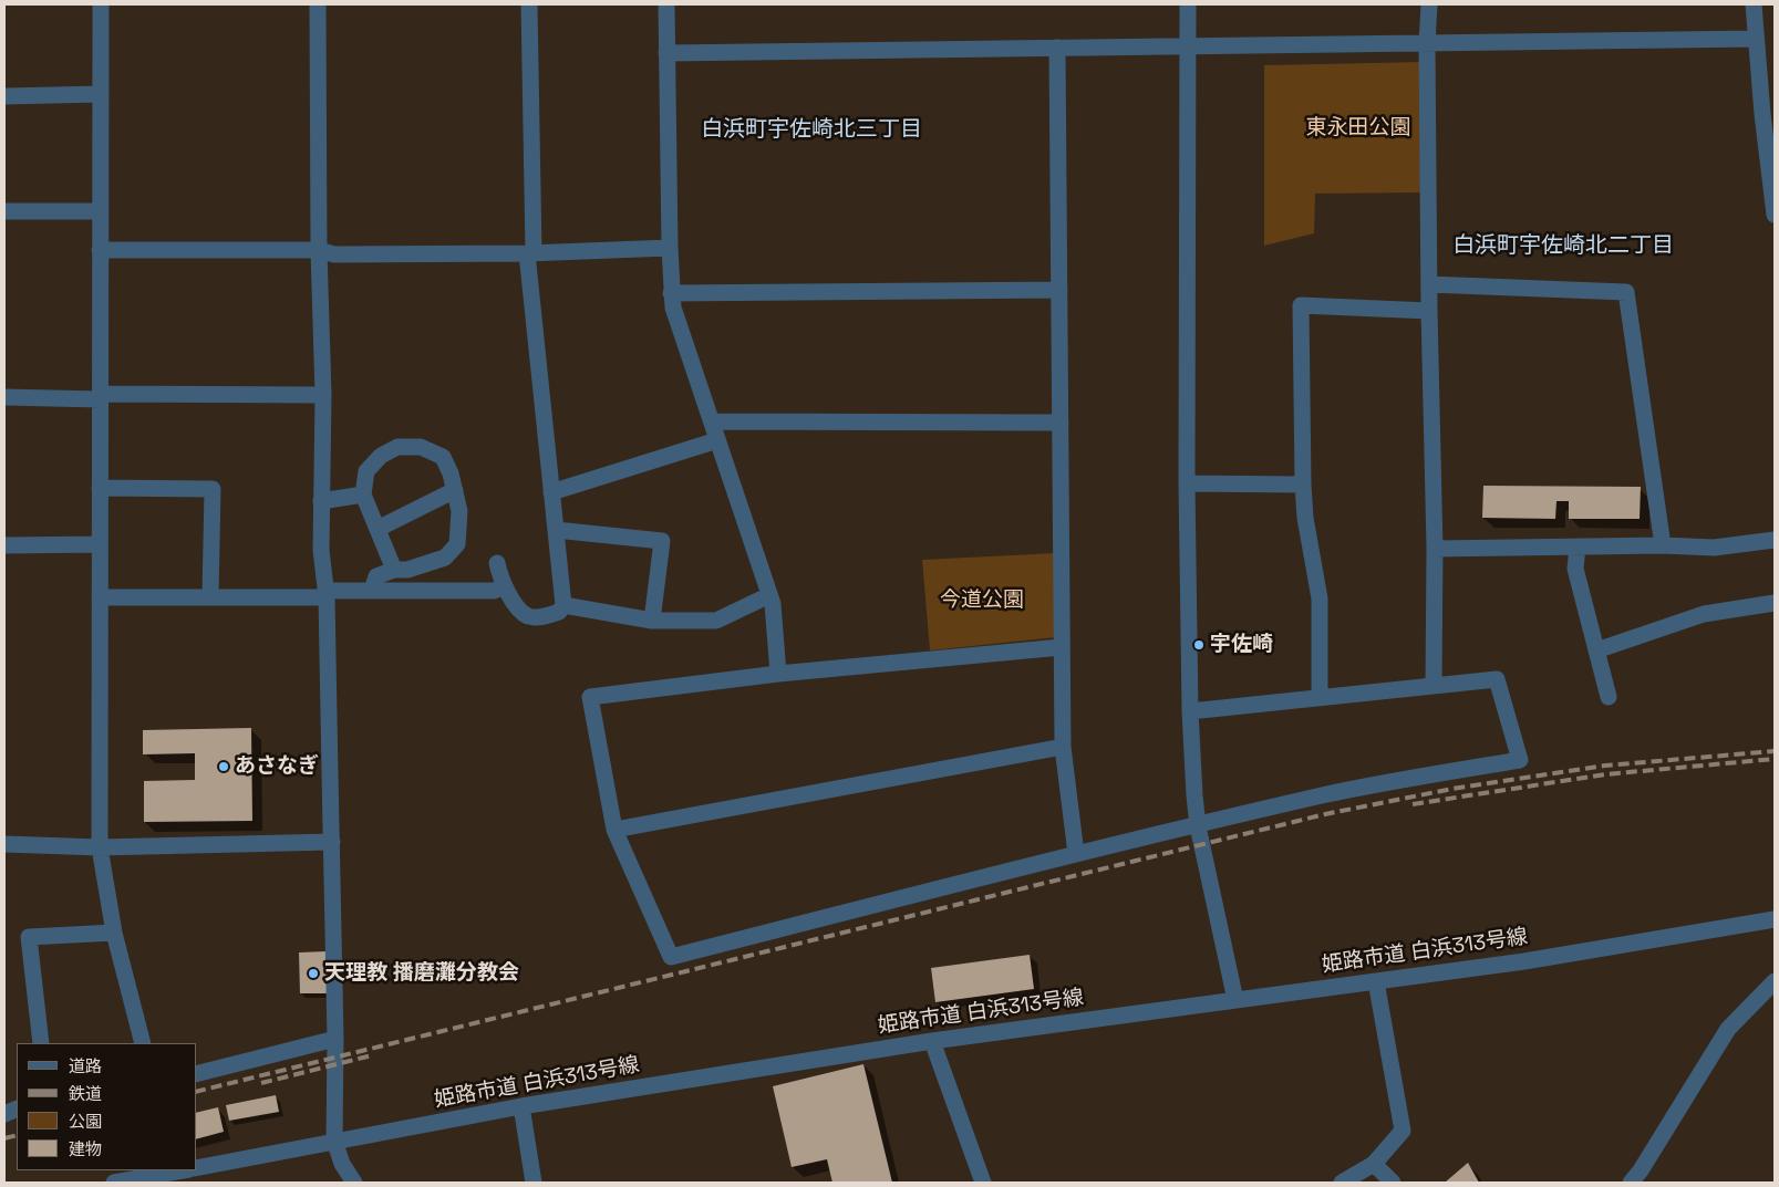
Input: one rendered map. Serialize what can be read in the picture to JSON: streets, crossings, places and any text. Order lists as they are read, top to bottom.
{
  "streets": {
    "street": ["姫路市道 白浜313号線"]
  },
  "districts": ["白浜町宇佐崎北三丁目", "白浜町宇佐崎北二丁目"],
  "parks": ["東永田公園", "今道公園"],
  "places": ["宇佐崎", "あさなぎ", "天理教 播磨灘分教会"],
  "legend": [
    "道路",
    "鉄道",
    "公園",
    "建物"
  ]
}
